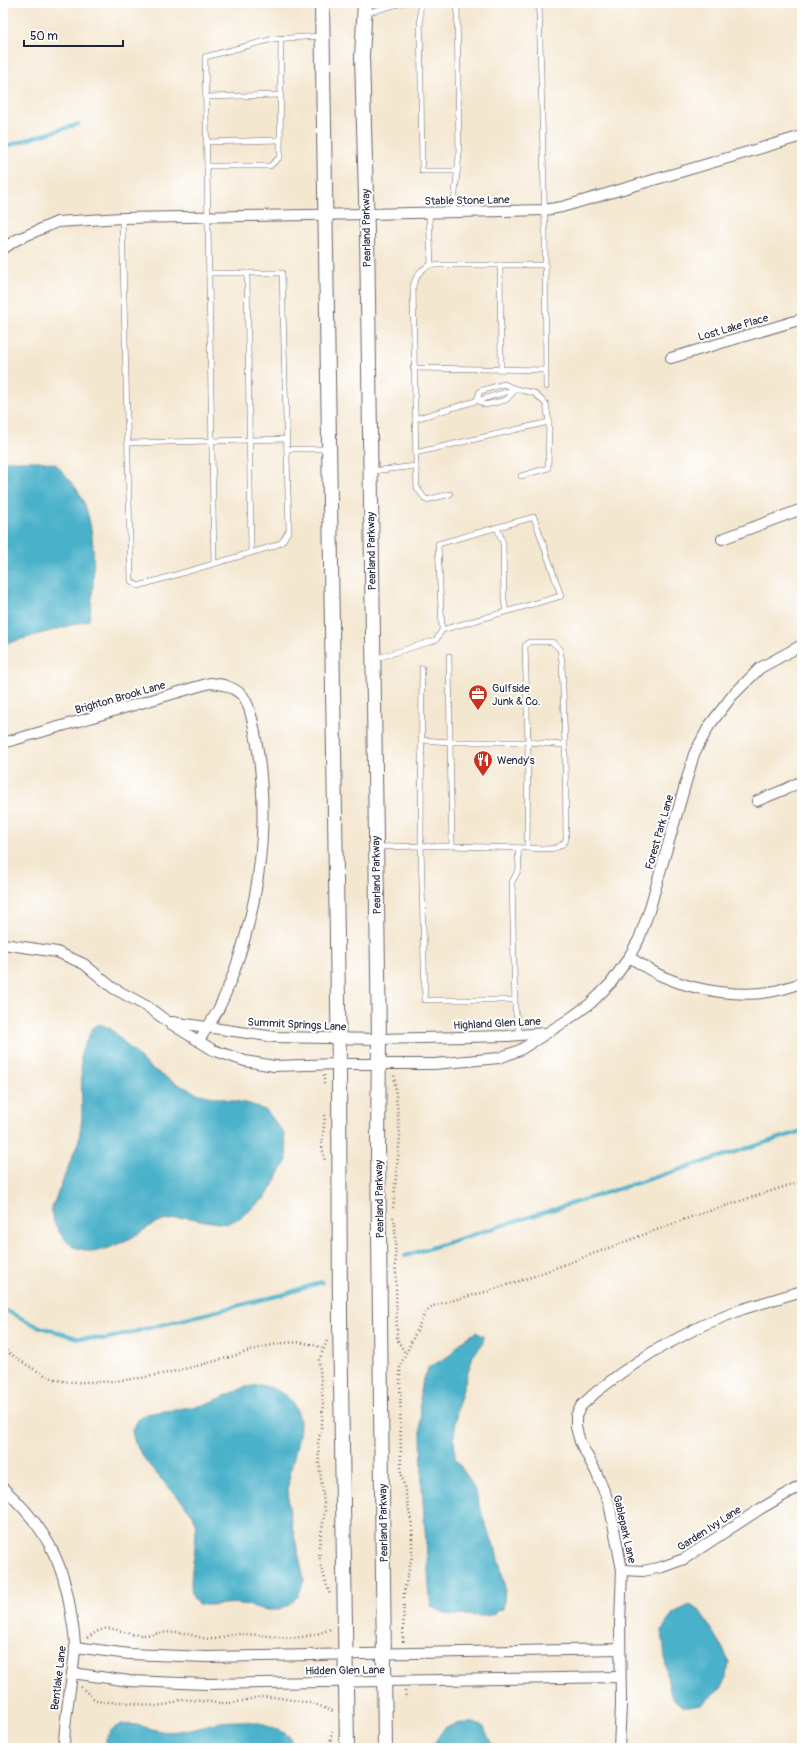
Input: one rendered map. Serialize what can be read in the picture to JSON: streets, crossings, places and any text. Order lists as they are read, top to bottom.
{
  "streets": {
    "main road": ["Pearland Parkway"],
    "street": [
      "Stable Stone Lane",
      "Lost Lake Place",
      "Brighton Brook Lane",
      "Forest Park Lane",
      "Highland Glen Lane",
      "Summit Springs Lane",
      "Garden Ivy Lane",
      "Gablepark Lane",
      "Hidden Glen Lane",
      "Bentlake Lane"
    ]
  },
  "crossings": [
    ["Stable Stone Lane", "Pearland Parkway"],
    ["Pearland Parkway", "Highland Glen Lane"],
    ["Pearland Parkway", "Summit Springs Lane"],
    ["Pearland Parkway", "Hidden Glen Lane"],
    ["Brighton Brook Lane", "Summit Springs Lane"],
    ["Forest Park Lane", "Highland Glen Lane"],
    ["Highland Glen Lane", "Summit Springs Lane"],
    ["Garden Ivy Lane", "Gablepark Lane"],
    ["Gablepark Lane", "Hidden Glen Lane"],
    ["Hidden Glen Lane", "Bentlake Lane"]
  ],
  "places": {
    "office": ["Gulfside Junk & Co."],
    "restaurant": ["Wendy's"]
  },
  "scale_bar": "50 m"
}
